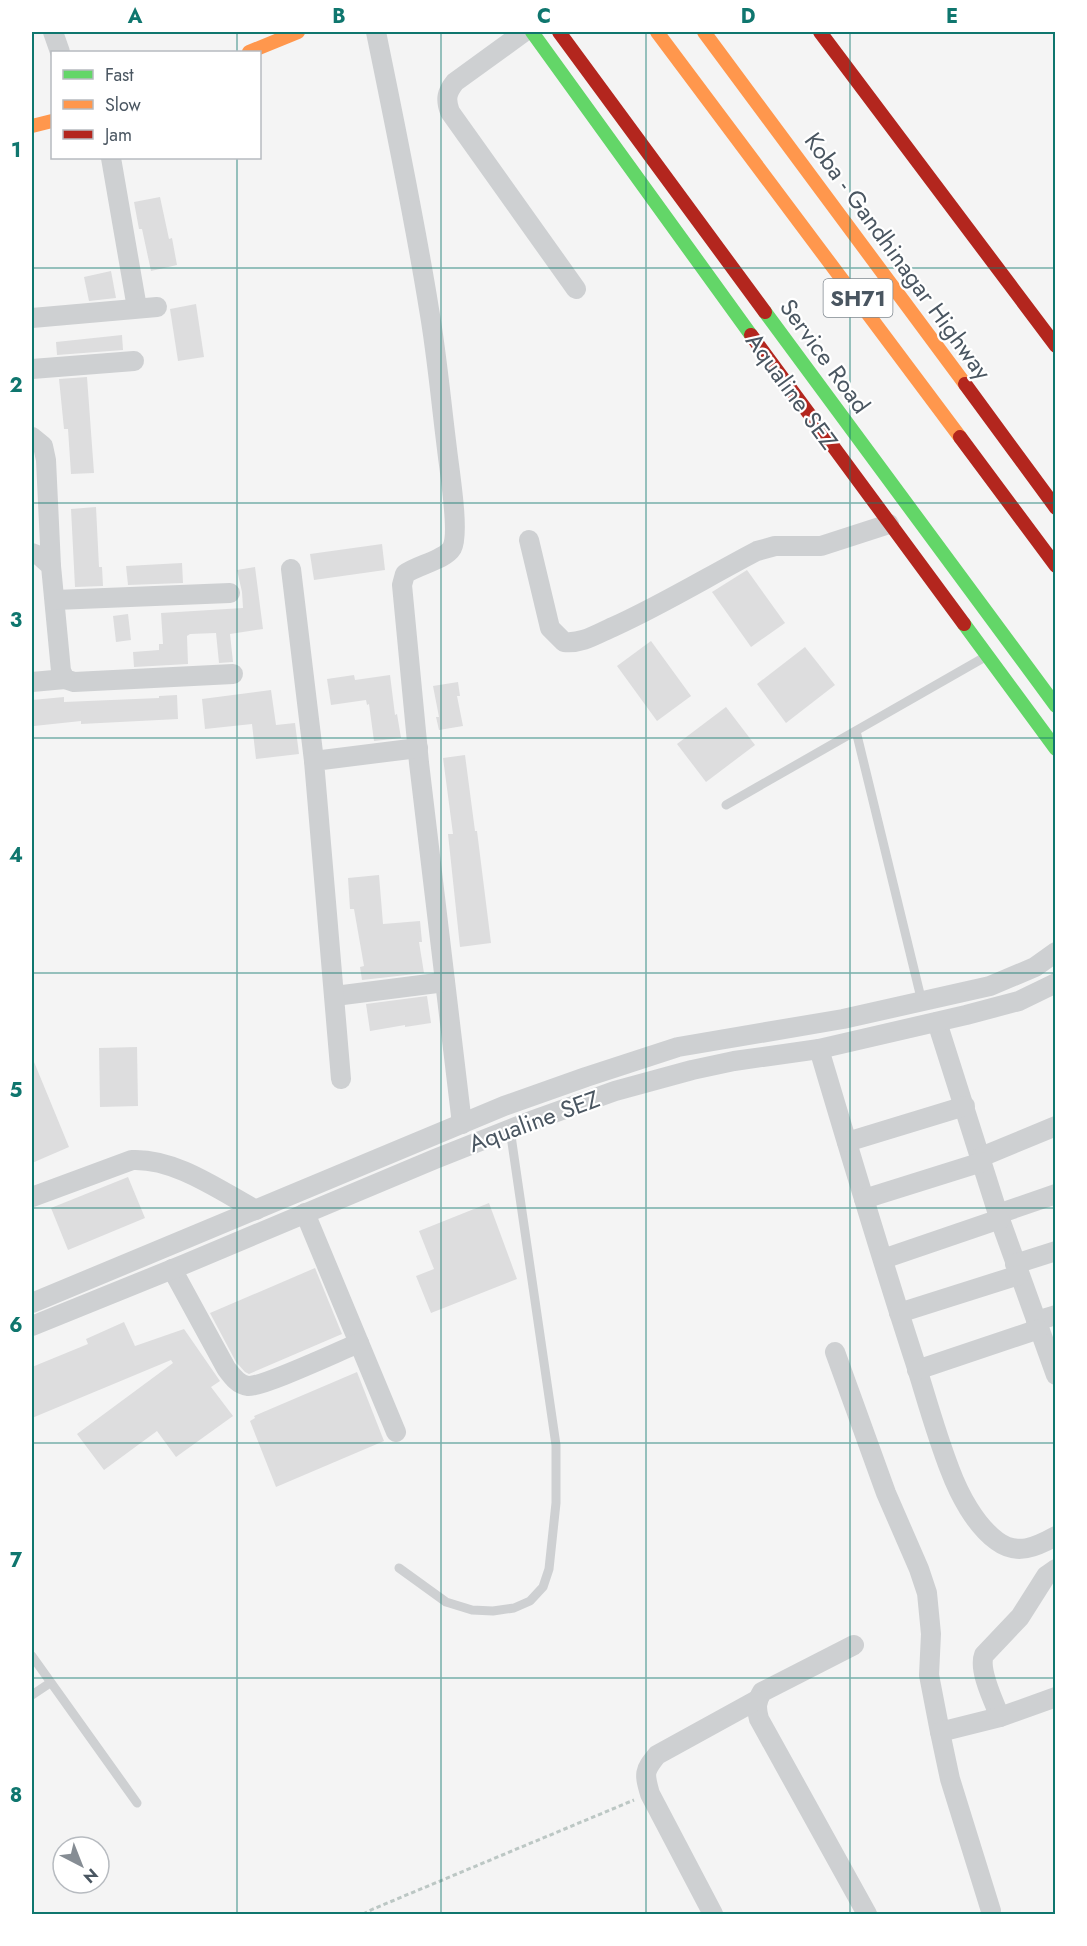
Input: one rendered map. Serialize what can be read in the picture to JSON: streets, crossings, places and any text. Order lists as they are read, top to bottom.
{
  "streets": {
    "street": [
      "Koba - Gandhinagar Highway",
      "SH71",
      "Service Road",
      "Aqualine SEZ"
    ]
  },
  "legend": ["Fast", "Slow", "Jam"],
  "north": "bottom right",
  "grid": {
    "columns": [
      "A",
      "B",
      "C",
      "D",
      "E"
    ],
    "rows": [
      "1",
      "2",
      "3",
      "4",
      "5",
      "6",
      "7",
      "8"
    ]
  }
}
